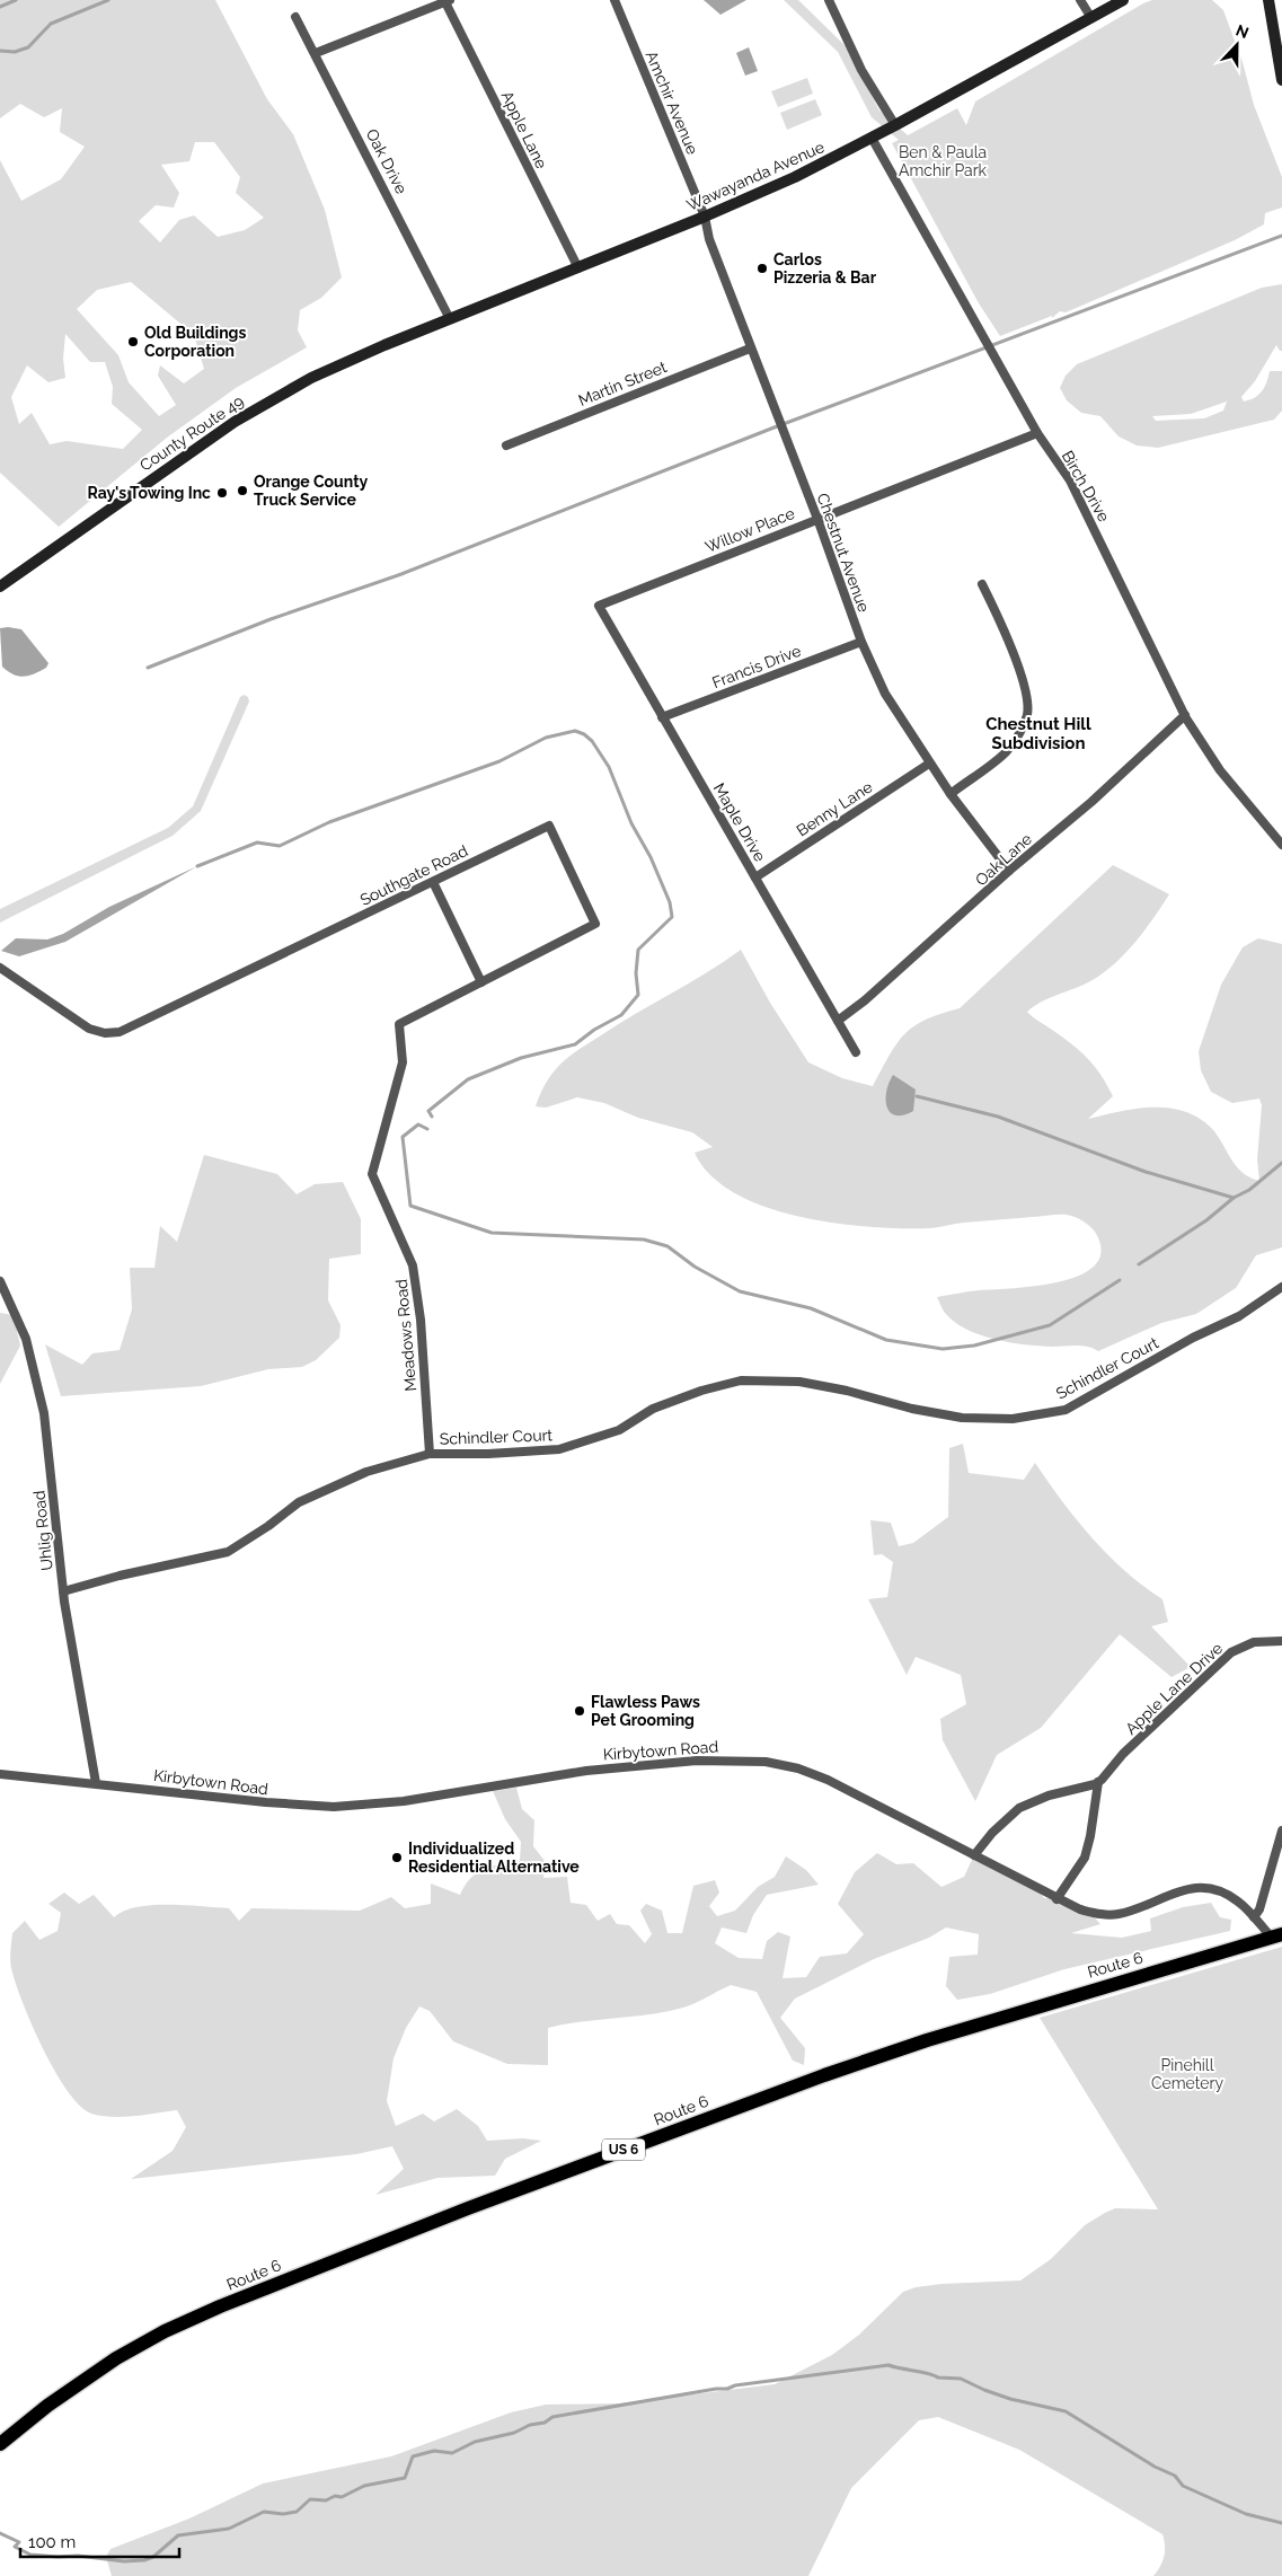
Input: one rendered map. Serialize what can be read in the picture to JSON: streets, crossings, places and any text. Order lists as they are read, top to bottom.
{
  "streets": {
    "main road": ["Route 6", "US 6"],
    "street": [
      "Amchir Avenue",
      "Apple Lane",
      "Oak Drive",
      "Wawayanda Avenue",
      "Martin Street",
      "County Route 49",
      "Birch Drive",
      "Willow Place",
      "Chestnut Avenue",
      "Francis Drive",
      "Benny Lane",
      "Maple Drive",
      "Oak Lane",
      "Southgate Road",
      "Meadows Road",
      "Schindler Court",
      "Uhlig Road",
      "Apple Lane Drive",
      "Kirbytown Road"
    ]
  },
  "crossings": [
    ["Amchir Avenue", "Wawayanda Avenue"],
    ["Amchir Avenue", "Chestnut Avenue"],
    ["Apple Lane", "Wawayanda Avenue"],
    ["Oak Drive", "Wawayanda Avenue"],
    ["Wawayanda Avenue", "County Route 49"],
    ["Wawayanda Avenue", "Birch Drive"],
    ["Wawayanda Avenue", "Chestnut Avenue"],
    ["Martin Street", "Chestnut Avenue"],
    ["Birch Drive", "Willow Place"],
    ["Birch Drive", "Oak Lane"],
    ["Willow Place", "Chestnut Avenue"],
    ["Willow Place", "Maple Drive"],
    ["Chestnut Avenue", "Francis Drive"],
    ["Chestnut Avenue", "Benny Lane"],
    ["Chestnut Avenue", "Oak Lane"],
    ["Francis Drive", "Maple Drive"],
    ["Benny Lane", "Maple Drive"],
    ["Maple Drive", "Oak Lane"],
    ["Southgate Road", "Meadows Road"],
    ["Meadows Road", "Schindler Court"],
    ["Schindler Court", "Uhlig Road"],
    ["Uhlig Road", "Kirbytown Road"],
    ["Kirbytown Road", "Route 6"]
  ],
  "districts": ["Chestnut Hill Subdivision"],
  "parks": ["Ben & Paula Amchir Park", "Pinehill Cemetery"],
  "places": [
    "Carlos Pizzeria & Bar",
    "Old Buildings Corporation",
    "Orange County Truck Service",
    "Ray's Towing Inc",
    "Flawless Paws Pet Grooming",
    "Individualized Residential Alternative"
  ],
  "scale_bar": "100 m",
  "north": "top"
}
